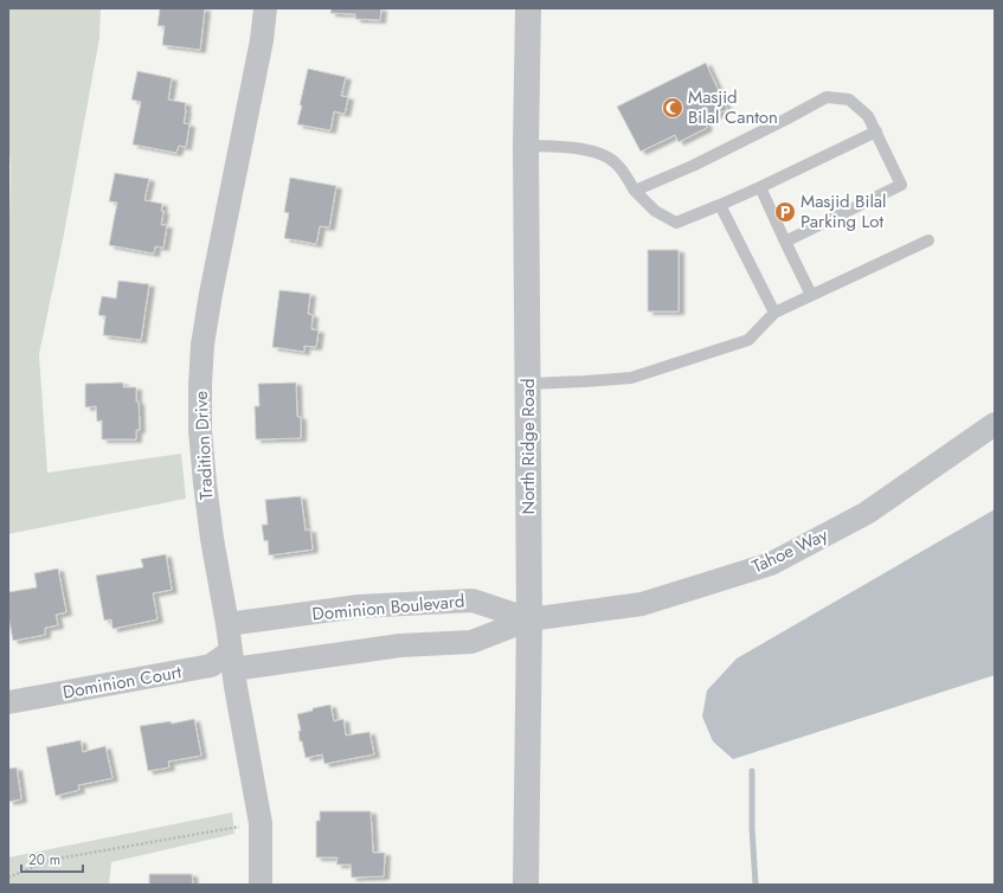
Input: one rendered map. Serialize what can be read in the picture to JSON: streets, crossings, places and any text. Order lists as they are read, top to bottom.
{
  "streets": {
    "street": [
      "Tradition Drive",
      "North Ridge Road",
      "Tahoe Way",
      "Dominion Boulevard",
      "Dominion Court"
    ]
  },
  "crossings": [
    ["Tradition Drive", "Dominion Boulevard"],
    ["Tradition Drive", "Dominion Court"],
    ["North Ridge Road", "Tahoe Way"],
    ["North Ridge Road", "Dominion Boulevard"],
    ["Tahoe Way", "Dominion Boulevard"]
  ],
  "places": {
    "mosque": ["Masjid Bilal Canton"],
    "parking": ["Masjid Bilal Parking Lot"]
  },
  "scale_bar": "20 m"
}
